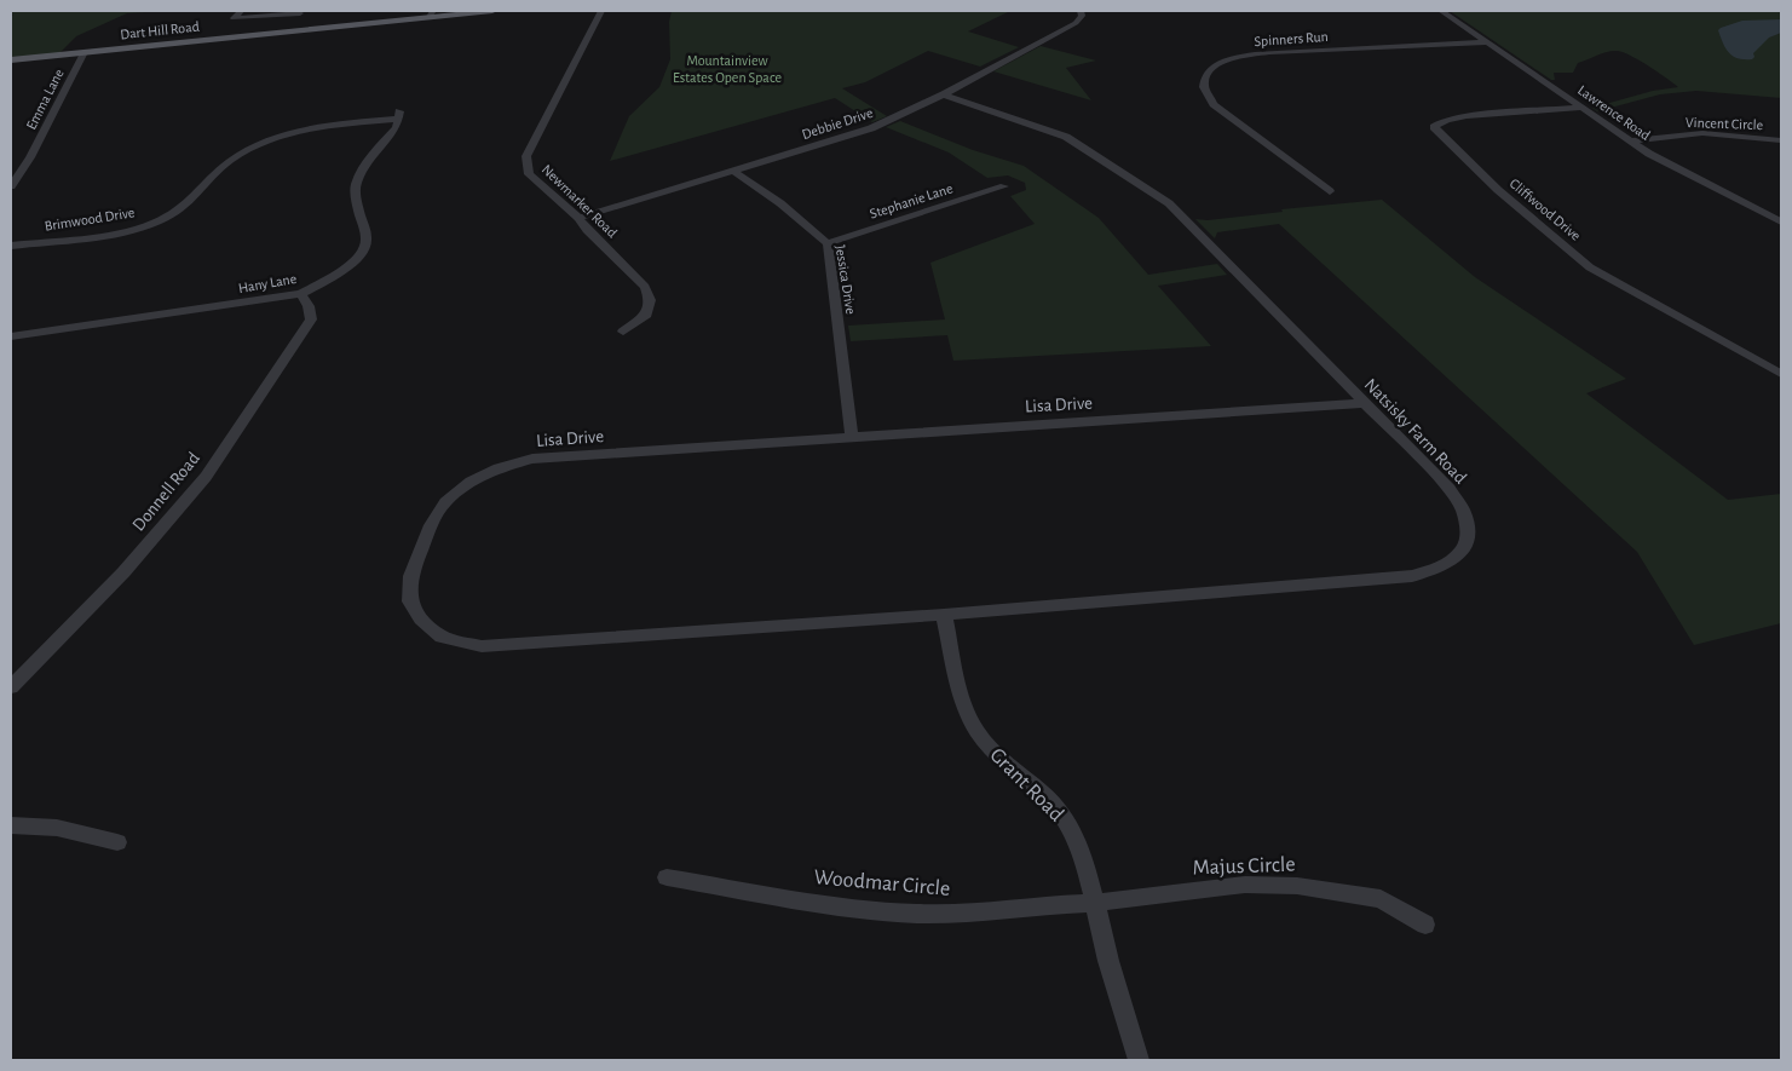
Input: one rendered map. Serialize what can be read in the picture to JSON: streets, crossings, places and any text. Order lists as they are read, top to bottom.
{
  "streets": {
    "main road": ["Dart Hill Road"],
    "street": [
      "Spinners Run",
      "Emma Lane",
      "Lawrence Road",
      "Debbie Drive",
      "Vincent Circle",
      "Newmarker Road",
      "Stephanie Lane",
      "Cliffwood Drive",
      "Brimwood Drive",
      "Jessica Drive",
      "Hany Lane",
      "Lisa Drive",
      "Natsisky Farm Road",
      "Donnell Road",
      "Grant Road",
      "Majus Circle",
      "Woodmar Circle"
    ]
  },
  "crossings": [
    ["Dart Hill Road", "Emma Lane"],
    ["Spinners Run", "Lawrence Road"],
    ["Lawrence Road", "Vincent Circle"],
    ["Lawrence Road", "Cliffwood Drive"],
    ["Debbie Drive", "Newmarker Road"],
    ["Debbie Drive", "Jessica Drive"],
    ["Debbie Drive", "Natsisky Farm Road"],
    ["Stephanie Lane", "Jessica Drive"],
    ["Brimwood Drive", "Hany Lane"],
    ["Jessica Drive", "Lisa Drive"],
    ["Hany Lane", "Donnell Road"],
    ["Lisa Drive", "Natsisky Farm Road"],
    ["Lisa Drive", "Grant Road"],
    ["Natsisky Farm Road", "Grant Road"],
    ["Grant Road", "Majus Circle"],
    ["Grant Road", "Woodmar Circle"],
    ["Majus Circle", "Woodmar Circle"]
  ],
  "parks": ["Mountainview Estates Open Space"]
}
